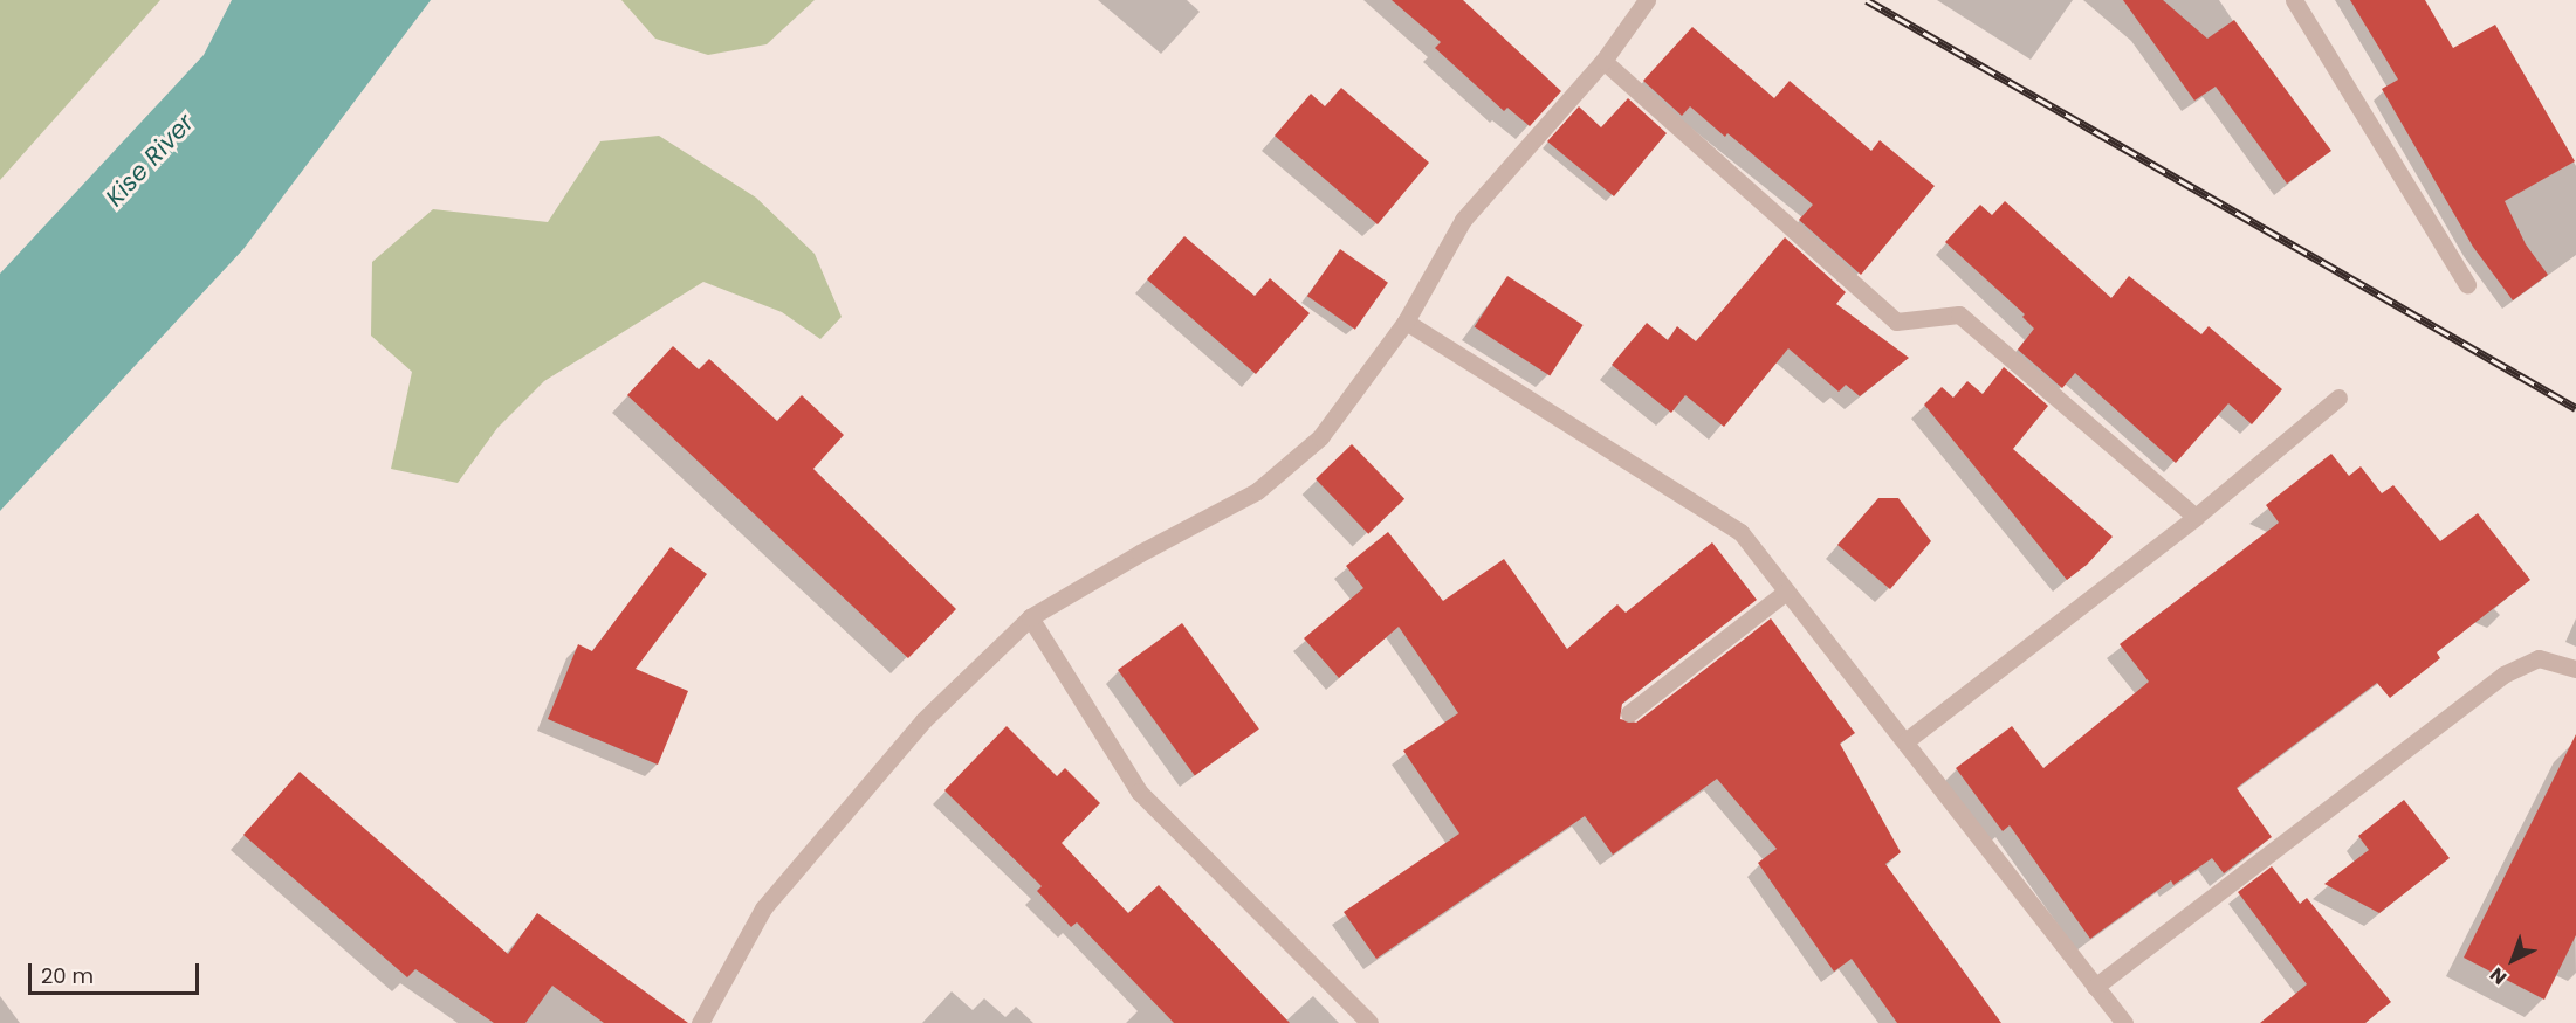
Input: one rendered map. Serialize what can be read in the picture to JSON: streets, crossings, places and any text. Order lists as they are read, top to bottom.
{
  "water": ["Kise River"],
  "scale_bar": "20 m",
  "north": "bottom left"
}
